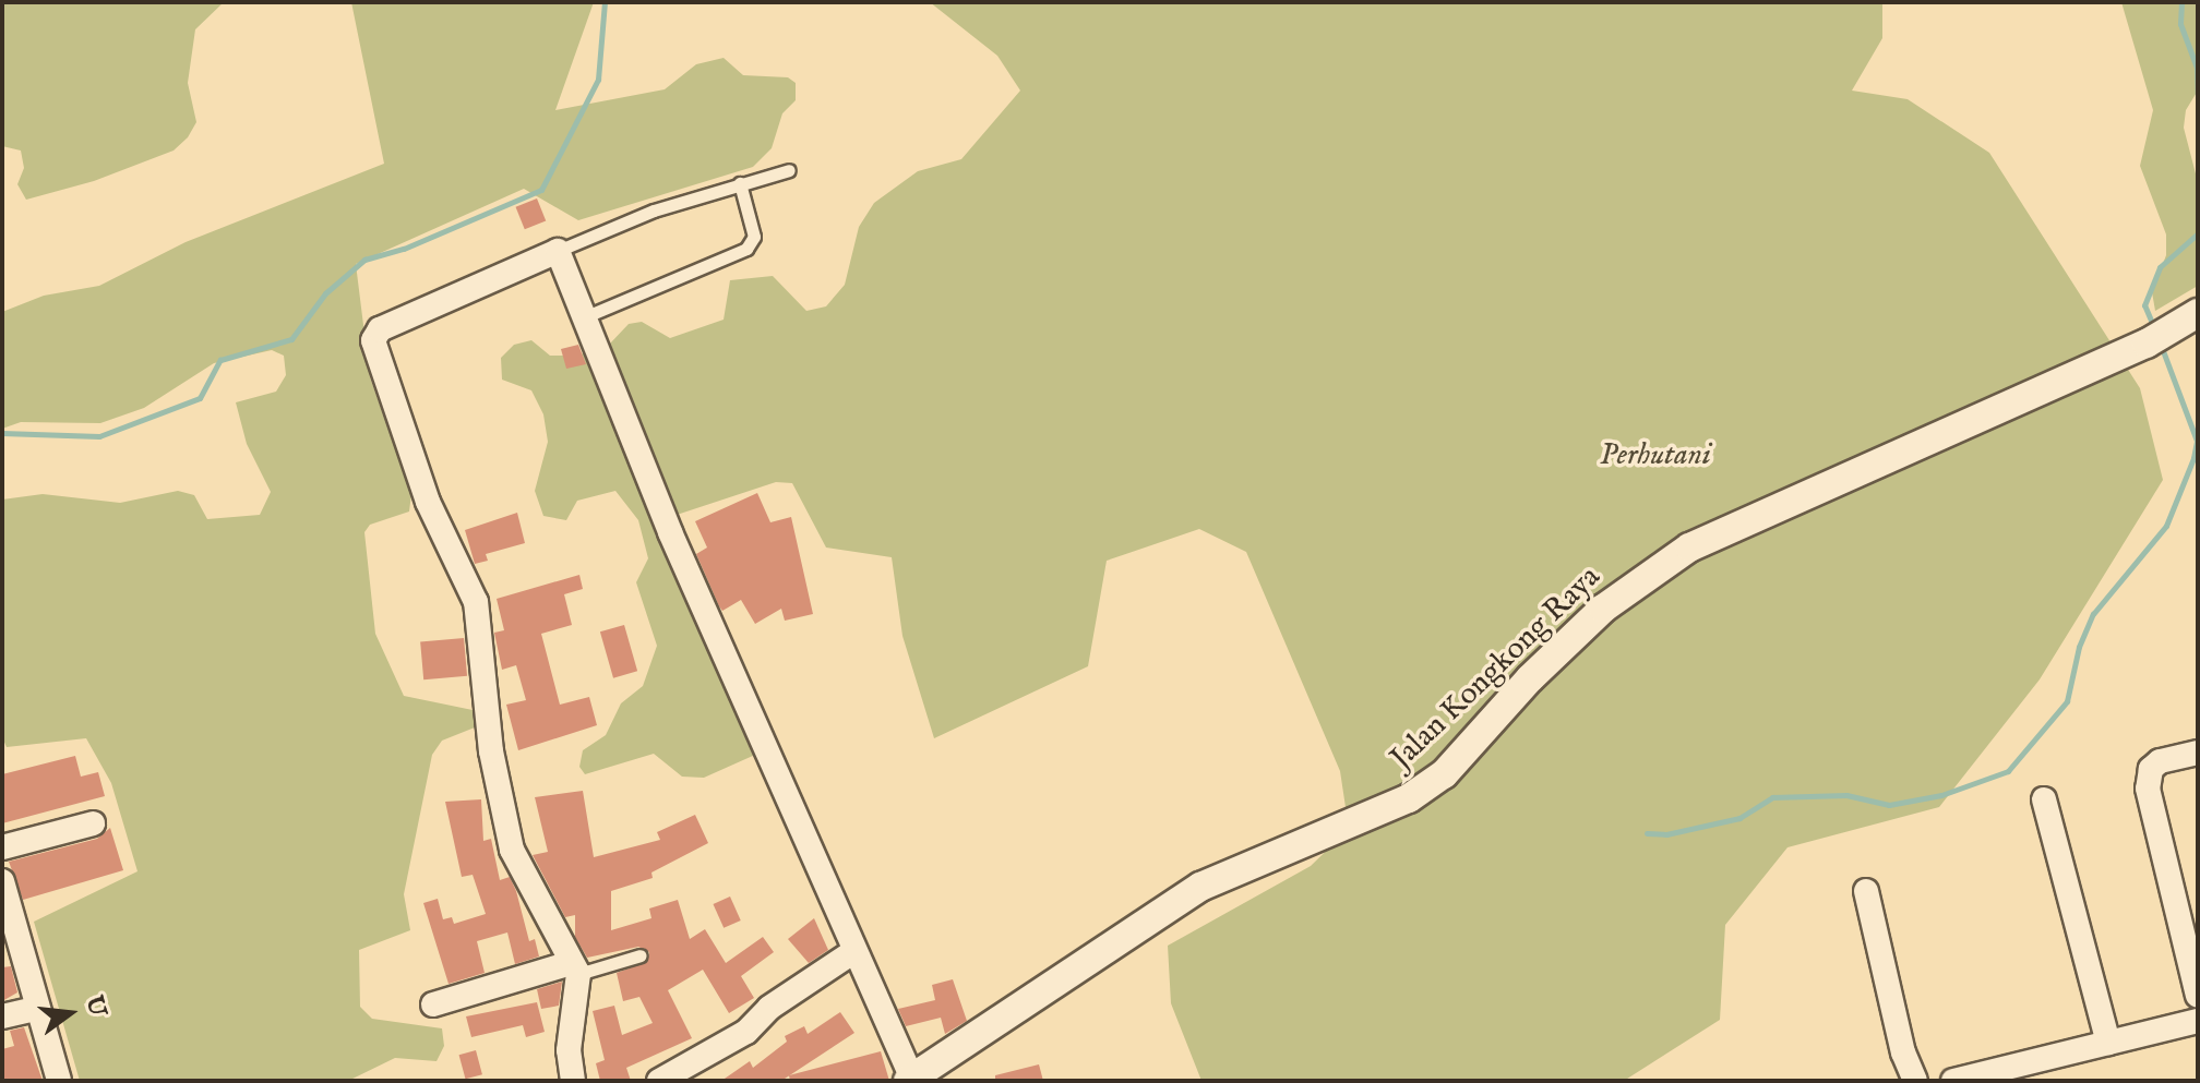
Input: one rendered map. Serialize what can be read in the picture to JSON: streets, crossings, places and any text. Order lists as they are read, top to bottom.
{
  "streets": {
    "street": ["Jalan Kongkong Raya"]
  },
  "parks": ["Perhutani"],
  "north": "right"
}
